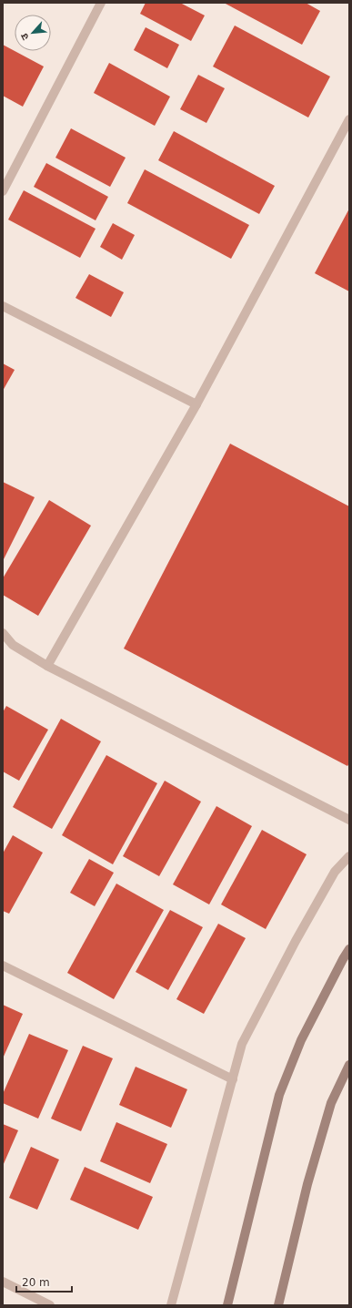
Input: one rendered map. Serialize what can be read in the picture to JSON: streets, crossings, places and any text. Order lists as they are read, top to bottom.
{
  "scale_bar": "20 m",
  "north": "bottom left"
}
